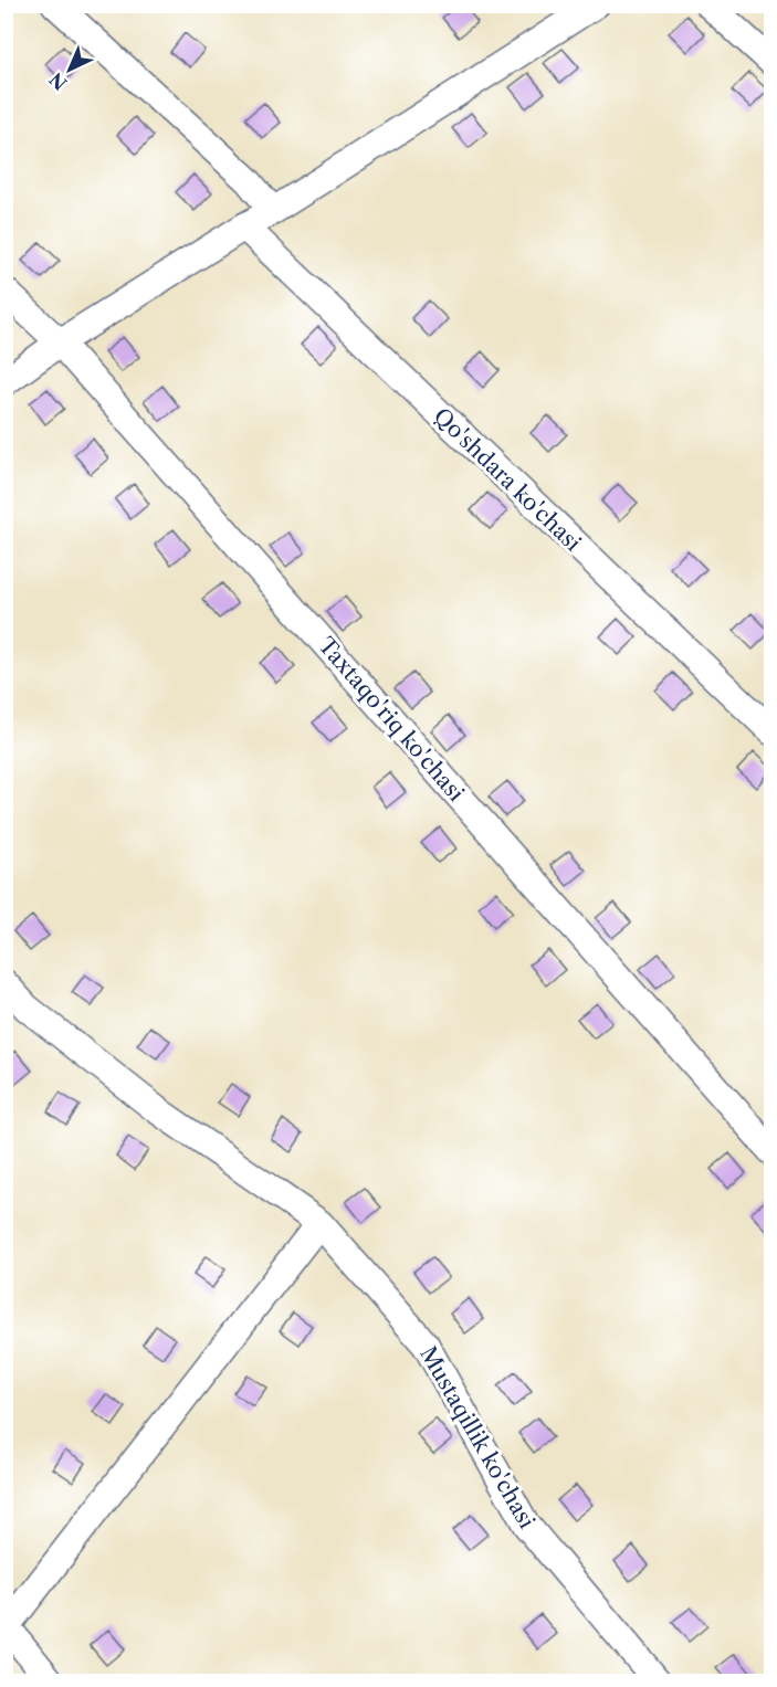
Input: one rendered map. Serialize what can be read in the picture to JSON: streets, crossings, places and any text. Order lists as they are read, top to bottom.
{
  "streets": {
    "street": ["Qo'shdara ko'chasi", "Taxtaqo'riq ko'chasi", "Mustaqillik ko'chasi"]
  },
  "north": "bottom left"
}
